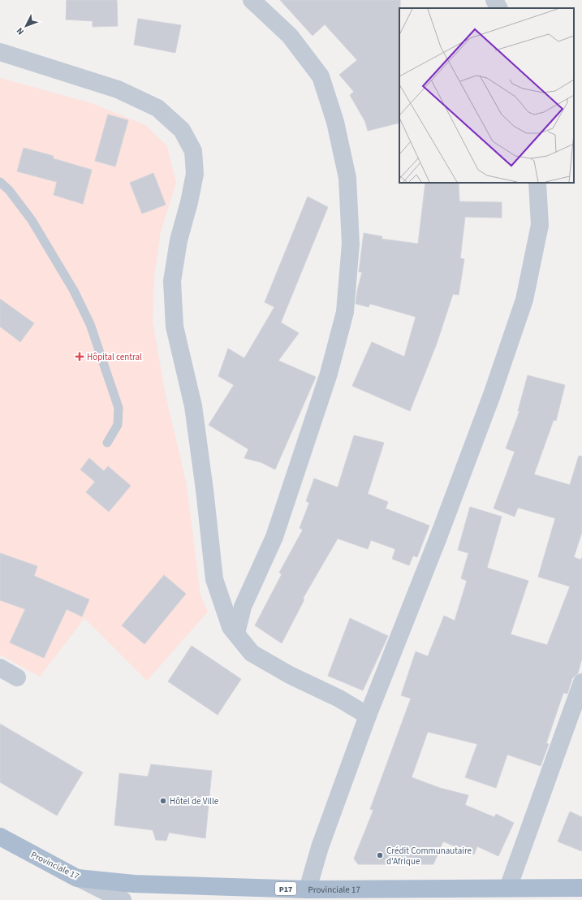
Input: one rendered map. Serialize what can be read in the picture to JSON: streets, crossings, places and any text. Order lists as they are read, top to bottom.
{
  "streets": {
    "main road": ["Provinciale 17", "P17"]
  },
  "places": {
    "health": ["Hôpital central"],
    "other": ["Hôtel de Ville", "Crédit Communautaire d'Afrique"]
  },
  "north": "bottom left"
}
